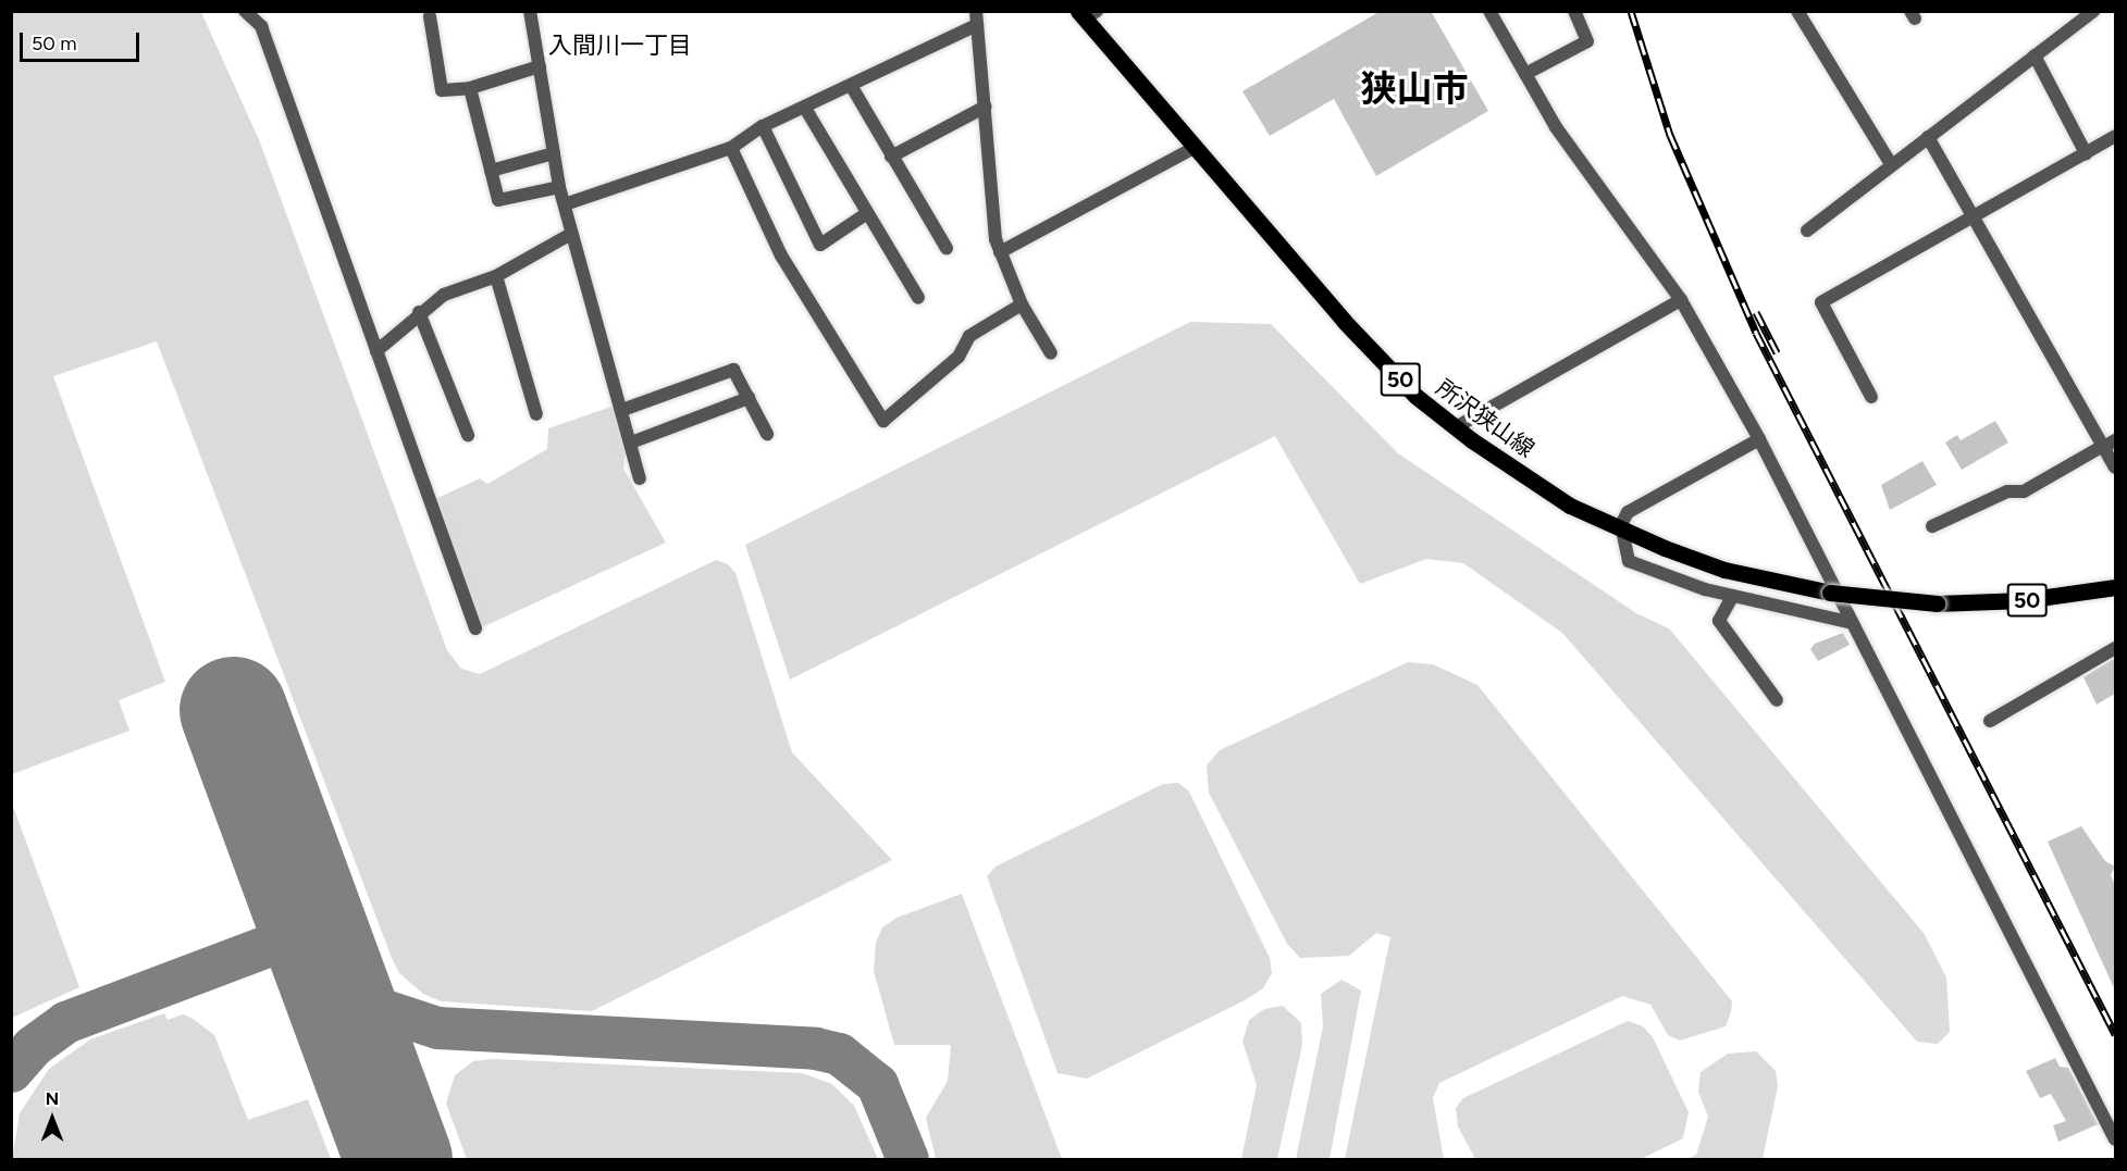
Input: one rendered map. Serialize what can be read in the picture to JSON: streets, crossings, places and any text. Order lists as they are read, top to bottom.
{
  "streets": {
    "main road": ["50", "所沢狭山線"]
  },
  "districts": ["入間川一丁目", "狭山市"],
  "scale_bar": "50 m",
  "north": "top"
}
